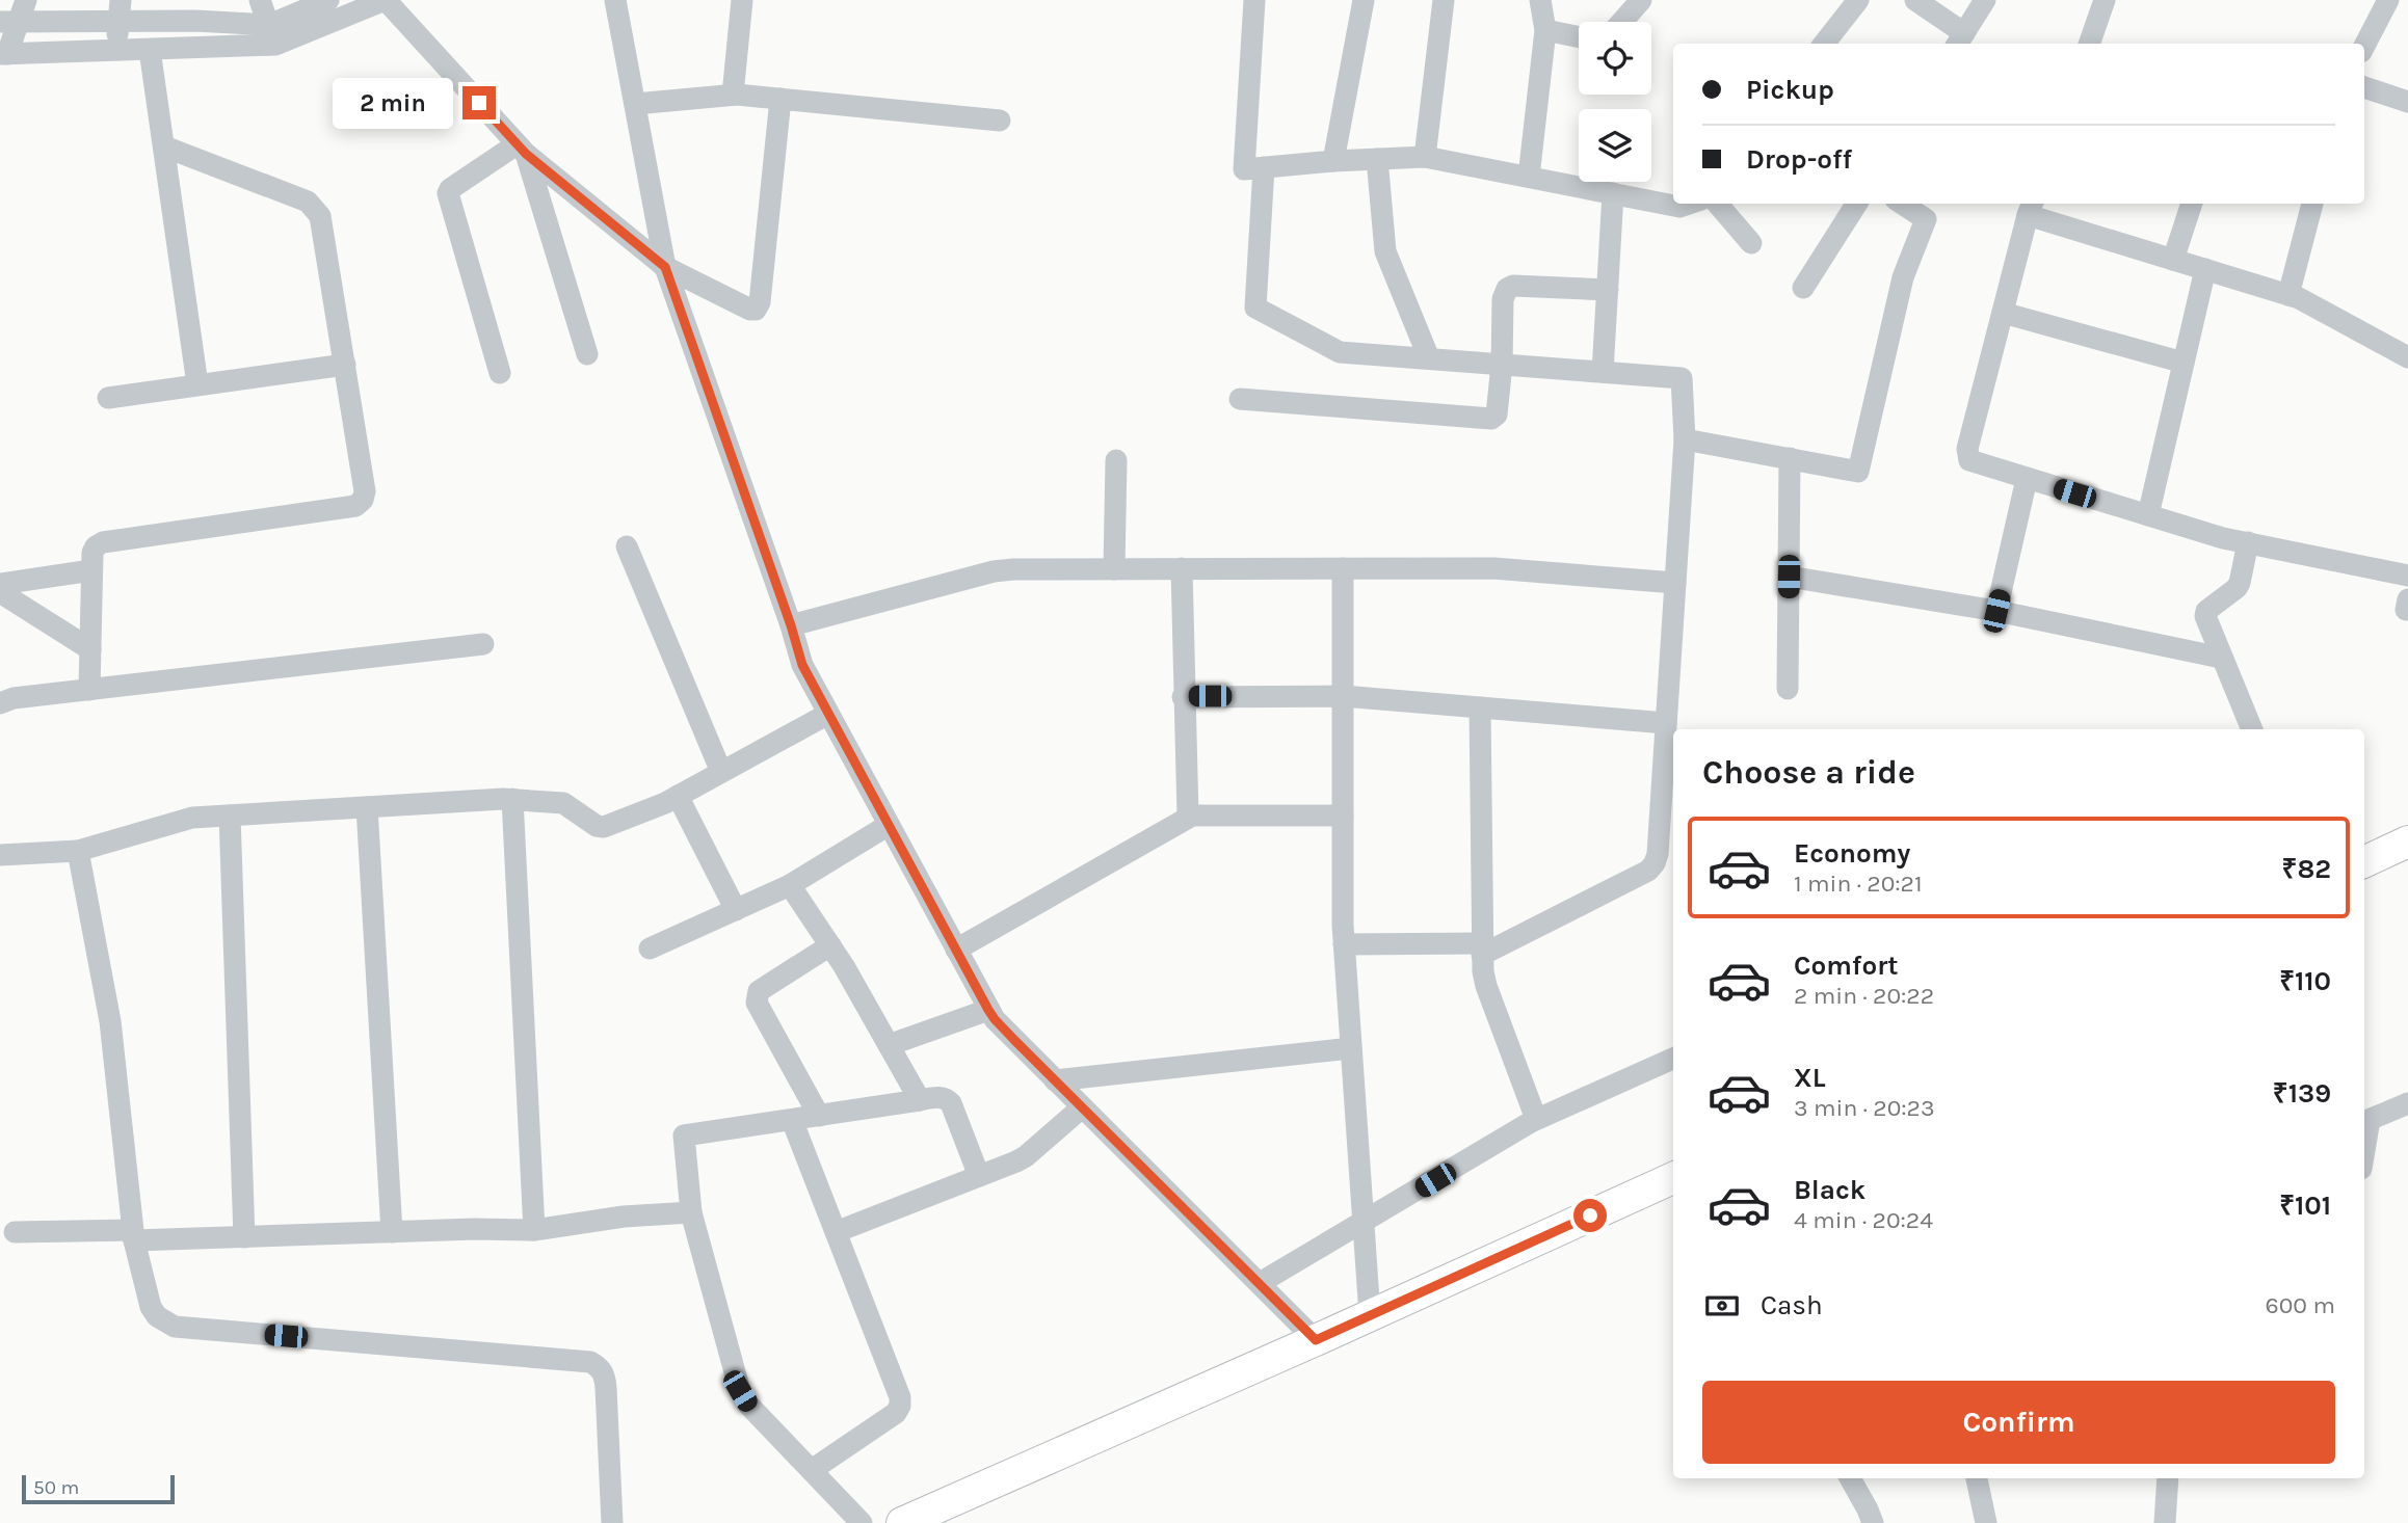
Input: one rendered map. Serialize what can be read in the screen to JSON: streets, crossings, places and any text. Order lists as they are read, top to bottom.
{
  "scale_bar": "50 m",
  "page": {
    "banner": ["Pickup", "Drop-off"],
    "bubble": "2 min",
    "heading": "Choose a ride",
    "list": [
      {
        "name": "Economy",
        "note": "1 min · 20:21",
        "value": "₹82"
      },
      {
        "name": "Comfort",
        "note": "2 min · 20:22",
        "value": "₹110"
      },
      {
        "name": "XL",
        "note": "3 min · 20:23",
        "value": "₹139"
      },
      {
        "name": "Black",
        "note": "4 min · 20:24",
        "value": "₹101"
      }
    ],
    "pay": ["Cash", "600 m"],
    "buttons": "Confirm",
    "scale": "50 m"
  }
}
